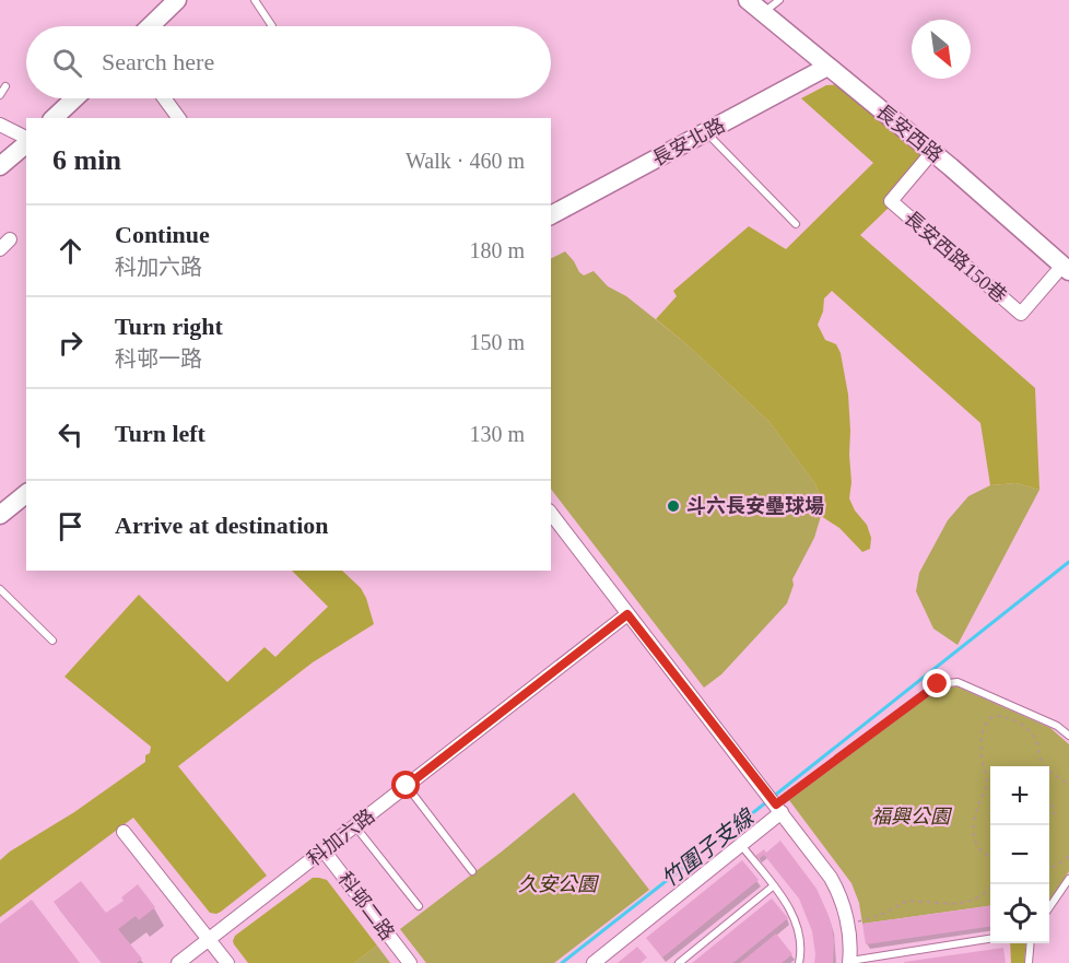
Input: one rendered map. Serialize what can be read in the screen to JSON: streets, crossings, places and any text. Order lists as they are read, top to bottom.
{
  "streets": {
    "street": [
      "長安西路",
      "長安北路",
      "長安西路150巷",
      "科加六路",
      "科邨二路"
    ]
  },
  "crossings": [
    ["長安西路", "長安北路"],
    ["長安西路", "長安西路150巷"],
    ["科加六路", "科邨二路"]
  ],
  "water": ["竹圍子支線"],
  "parks": ["福興公園", "久安公園"],
  "places": ["斗六長安壘球場"],
  "north": "bottom right",
  "page": {
    "search": "Search here",
    "heading": ["6 min", "Walk · 460 m"],
    "list": [
      ["Continue", "科加六路", "180 m"],
      ["Turn right", "科邨一路", "150 m"],
      ["Turn left", "130 m"],
      "Arrive at destination"
    ],
    "map_buttons": ["+", "−"]
  }
}
